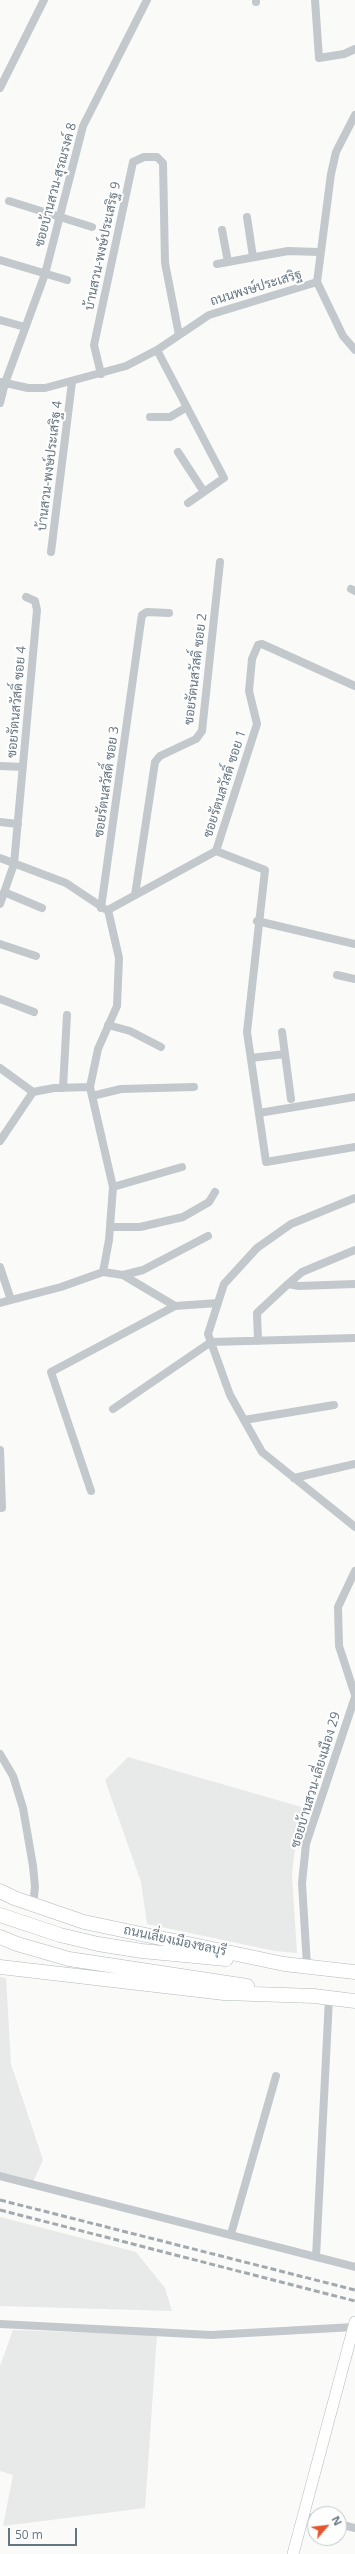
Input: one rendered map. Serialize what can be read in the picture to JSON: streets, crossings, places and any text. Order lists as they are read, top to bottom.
{
  "streets": {
    "highway": ["ถนนเลี่ยงเมืองชลบุรี"],
    "street": [
      "ซอยบ้านสวน-สุรณรงค์ 8",
      "บ้านสวน-พงษ์ประเสริฐ 9",
      "ถนนพงษ์ประเสริฐ",
      "บ้านสวน-พงษ์ประเสริฐ 4",
      "ซอยรัตนสวัสดิ์ ซอย 2",
      "ซอยรัตนสวัสดิ์ ซอย 4",
      "ซอยรัตนสวัสดิ์ ซอย 3",
      "ซอยรัตนสวัสดิ์ ซอย 1",
      "ซอยบ้านสวน-เลี่ยงเมือง 29"
    ]
  },
  "crossings": [
    ["ซอยบ้านสวน-สุรณรงค์ 8", "ถนนพงษ์ประเสริฐ"],
    ["บ้านสวน-พงษ์ประเสริฐ 9", "ถนนพงษ์ประเสริฐ"],
    ["ถนนพงษ์ประเสริฐ", "บ้านสวน-พงษ์ประเสริฐ 4"],
    ["ซอยบ้านสวน-เลี่ยงเมือง 29", "ถนนเลี่ยงเมืองชลบุรี"]
  ],
  "scale_bar": "50 m",
  "north": "top right"
}
